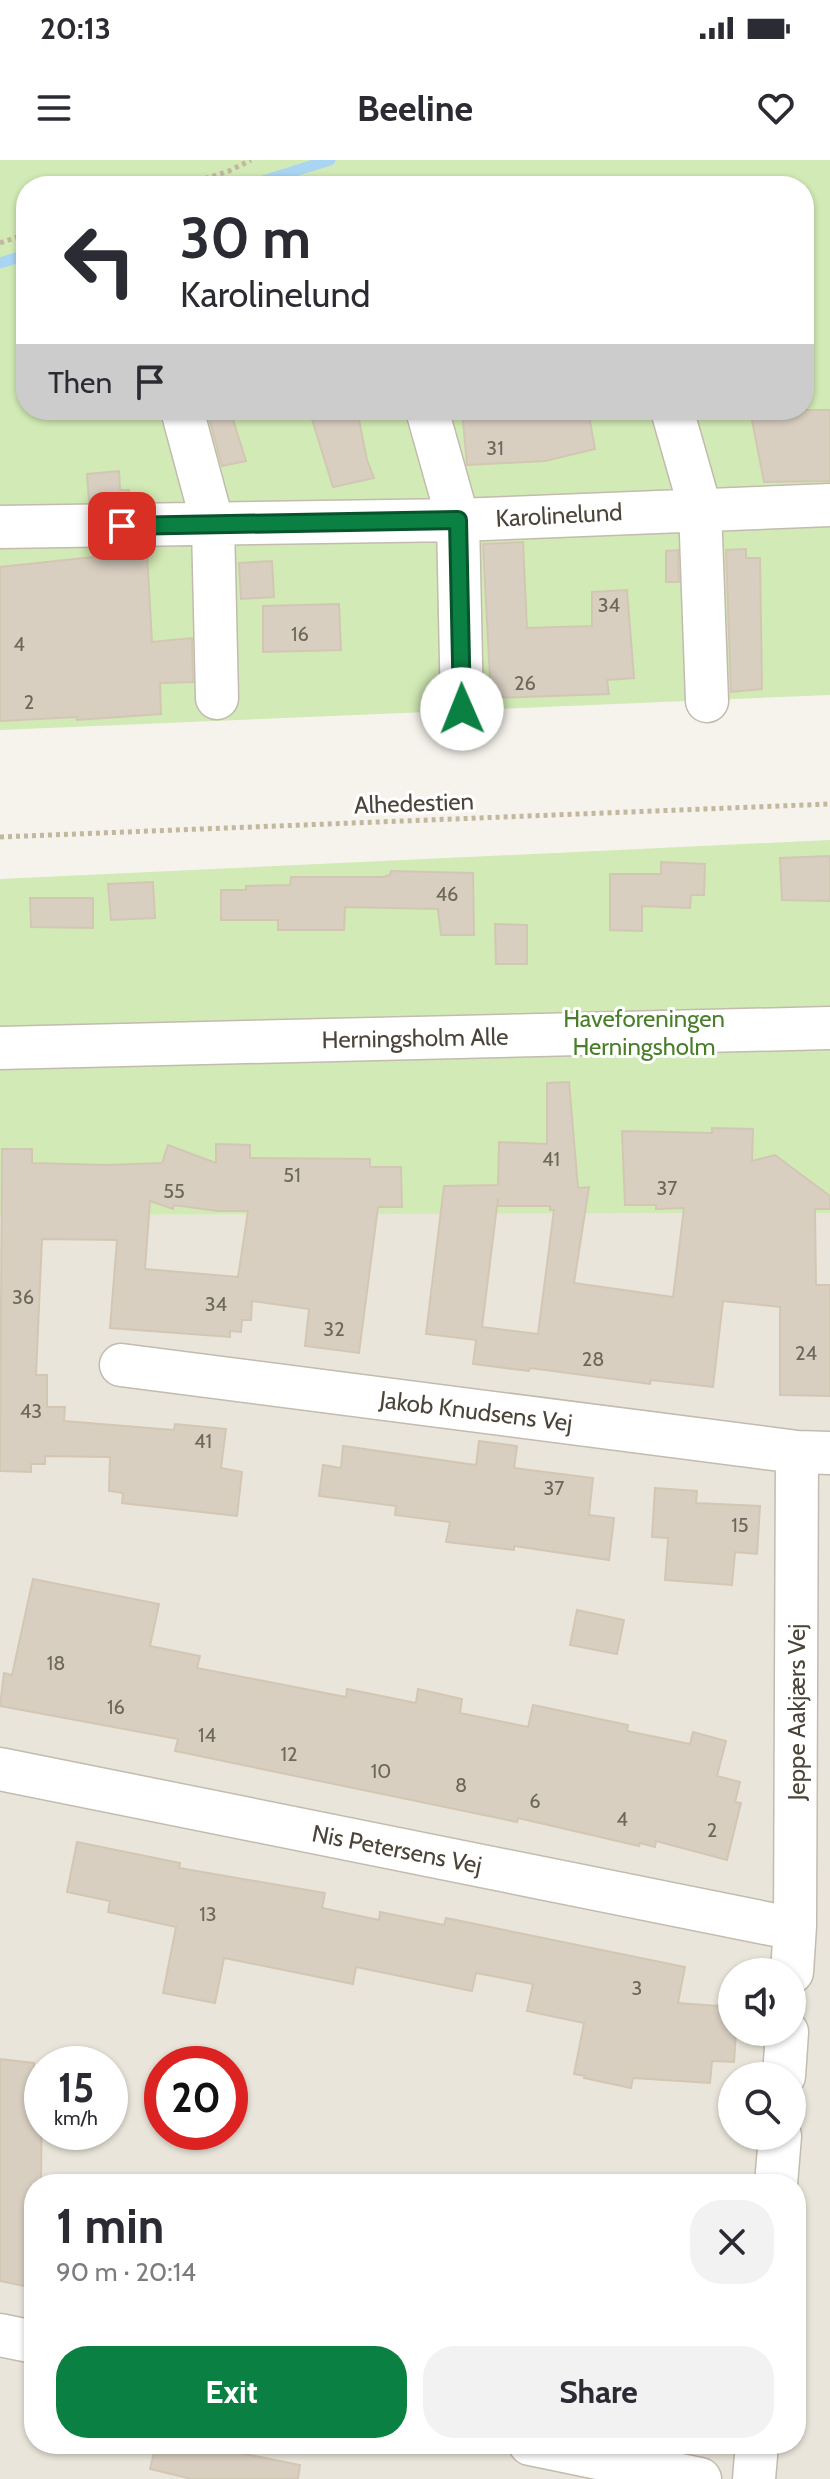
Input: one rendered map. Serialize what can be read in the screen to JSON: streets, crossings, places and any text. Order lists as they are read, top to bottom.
{
  "streets": {
    "street": [
      "Karolinelund",
      "Herningsholm Alle",
      "Jakob Knudsens Vej",
      "Jeppe Aakjærs Vej",
      "Nis Petersens Vej"
    ],
    "path": ["Alhedestien"]
  },
  "crossings": [
    ["Jakob Knudsens Vej", "Jeppe Aakjærs Vej"],
    ["Jeppe Aakjærs Vej", "Nis Petersens Vej"]
  ],
  "parks": ["Haveforeningen Herningsholm"],
  "house_numbers": [
    "31",
    "34",
    "16",
    "4",
    "26",
    "2",
    "46",
    "41",
    "51",
    "37",
    "55",
    "36",
    "34",
    "32",
    "24",
    "28",
    "43",
    "41",
    "37",
    "15",
    "18",
    "16",
    "14",
    "12",
    "10",
    "8",
    "6",
    "4",
    "2",
    "13",
    "3"
  ],
  "page": {
    "status": "20:13",
    "header": "Beeline",
    "turn": ["30 m", "Karolinelund"],
    "then": "Then",
    "speed": "15 km/h",
    "limit": "20",
    "heading": ["1 min", "90 m · 20:14"],
    "buttons": ["Exit", "Share"]
  }
}
